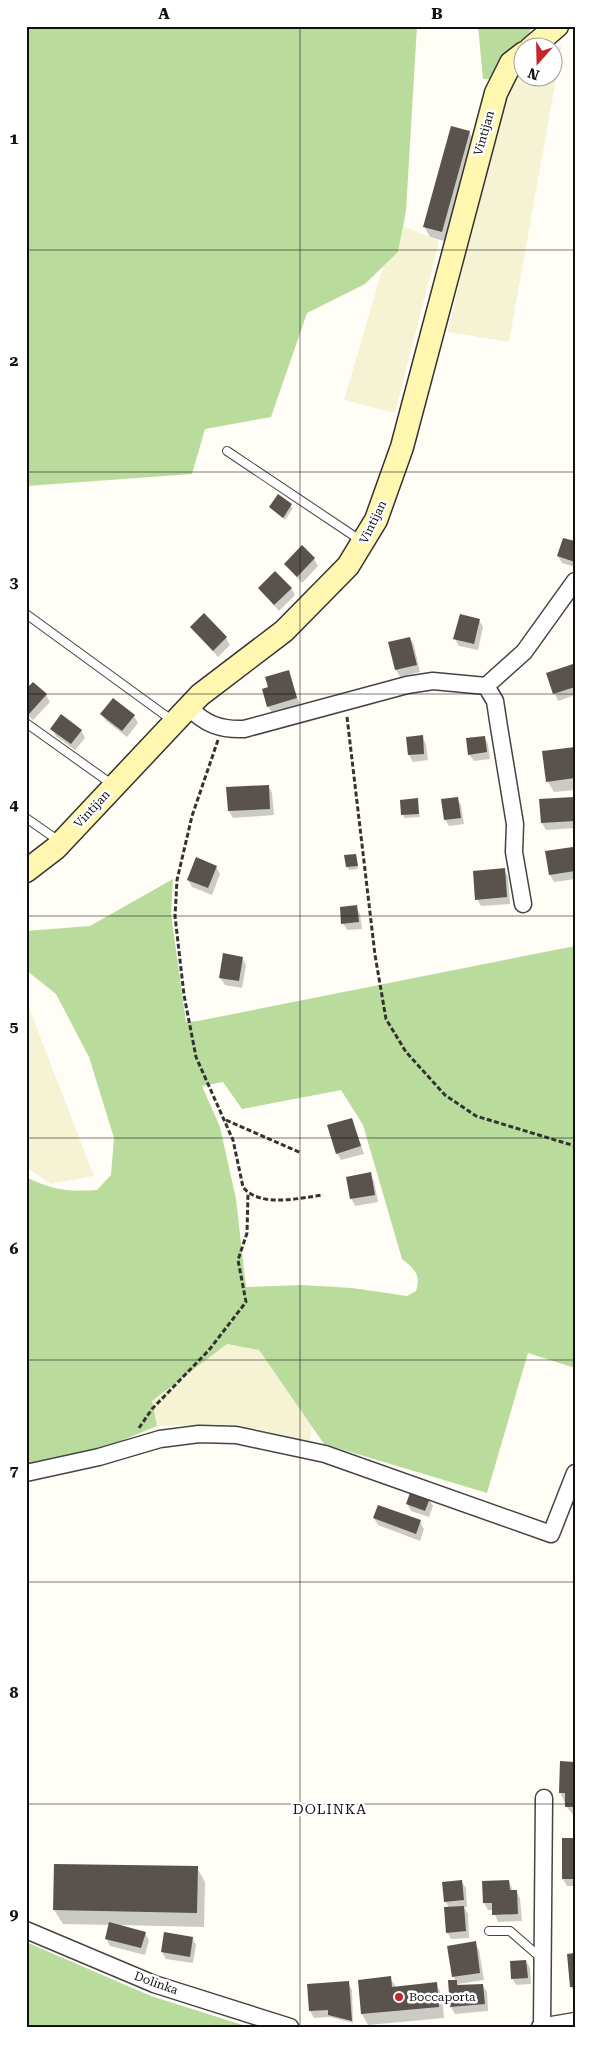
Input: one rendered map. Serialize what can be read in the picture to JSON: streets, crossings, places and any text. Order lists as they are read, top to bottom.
{
  "streets": {
    "main road": ["Vintijan"],
    "street": ["Dolinka"]
  },
  "districts": ["DOLINKA"],
  "places": ["Boccaporta"],
  "north": "bottom",
  "grid": {
    "columns": ["A", "B"],
    "rows": [
      "1",
      "2",
      "3",
      "4",
      "5",
      "6",
      "7",
      "8",
      "9"
    ]
  }
}
